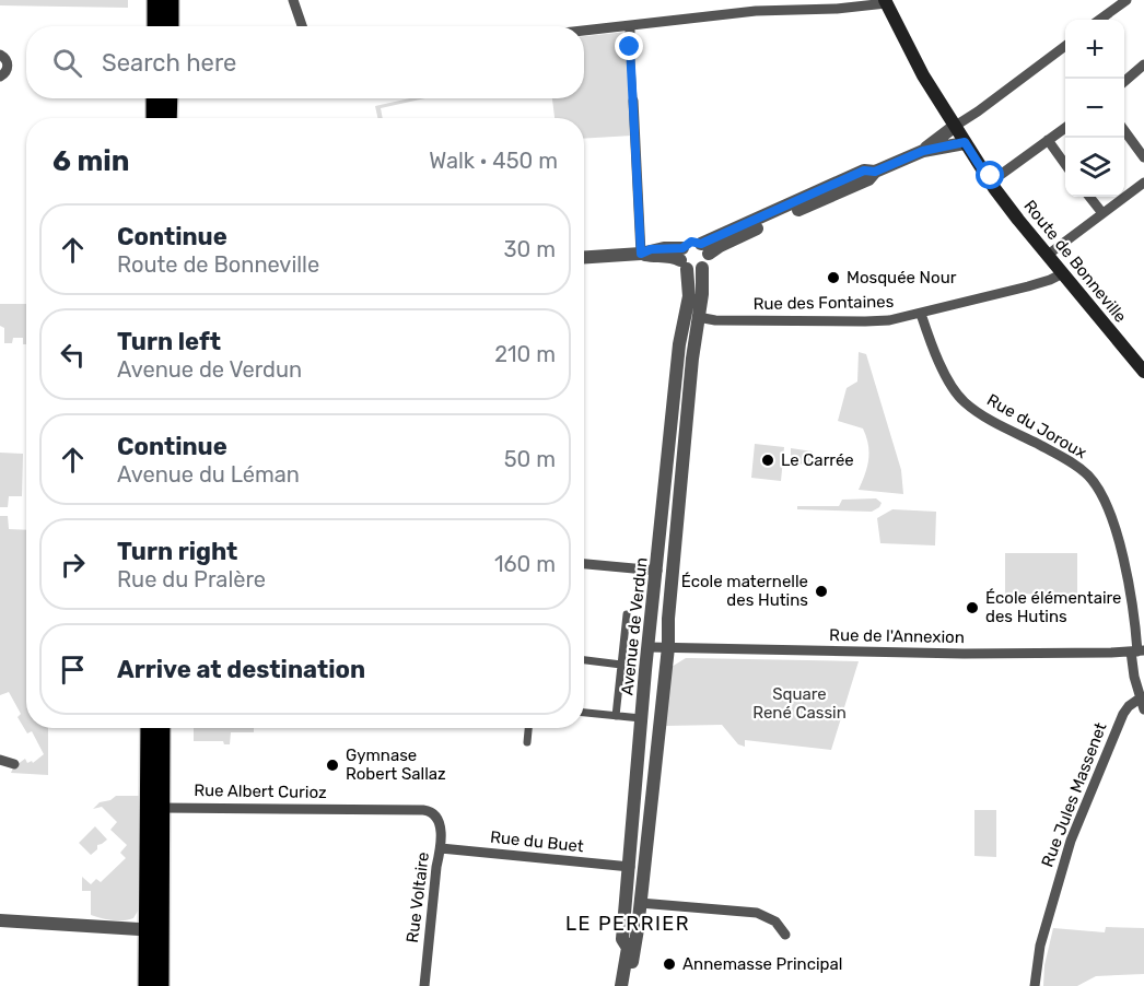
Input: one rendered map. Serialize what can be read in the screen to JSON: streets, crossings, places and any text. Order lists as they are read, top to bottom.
{
  "streets": {
    "main road": ["Route de Bonneville"],
    "street": [
      "Rue des Fontaines",
      "Rue du Joroux",
      "Avenue de Verdun",
      "Rue de l'Annexion",
      "Rue Albert Curioz",
      "Rue Jules Massenet",
      "Rue du Buet",
      "Rue Voltaire"
    ]
  },
  "crossings": [
    ["Route de Bonneville", "Rue des Fontaines"],
    ["Rue des Fontaines", "Rue du Joroux"],
    ["Rue des Fontaines", "Avenue de Verdun"],
    ["Rue du Joroux", "Rue de l'Annexion"],
    ["Rue du Joroux", "Rue Jules Massenet"],
    ["Avenue de Verdun", "Rue de l'Annexion"],
    ["Avenue de Verdun", "Rue du Buet"],
    ["Rue Albert Curioz", "Rue Voltaire"],
    ["Rue du Buet", "Rue Voltaire"]
  ],
  "districts": ["LE PERRIER"],
  "parks": ["Square René Cassin"],
  "places": [
    "Mosquée Nour",
    "Le Carrée",
    "École maternelle des Hutins",
    "École élémentaire des Hutins",
    "Gymnase Robert Sallaz",
    "Annemasse Principal"
  ],
  "page": {
    "map_buttons": ["+", "−"],
    "search": "Search here",
    "heading": ["6 min", "Walk · 450 m"],
    "list": [
      ["Continue", "Route de Bonneville", "30 m"],
      ["Turn left", "Avenue de Verdun", "210 m"],
      ["Continue", "Avenue du Léman", "50 m"],
      ["Turn right", "Rue du Pralère", "160 m"],
      "Arrive at destination"
    ]
  }
}
